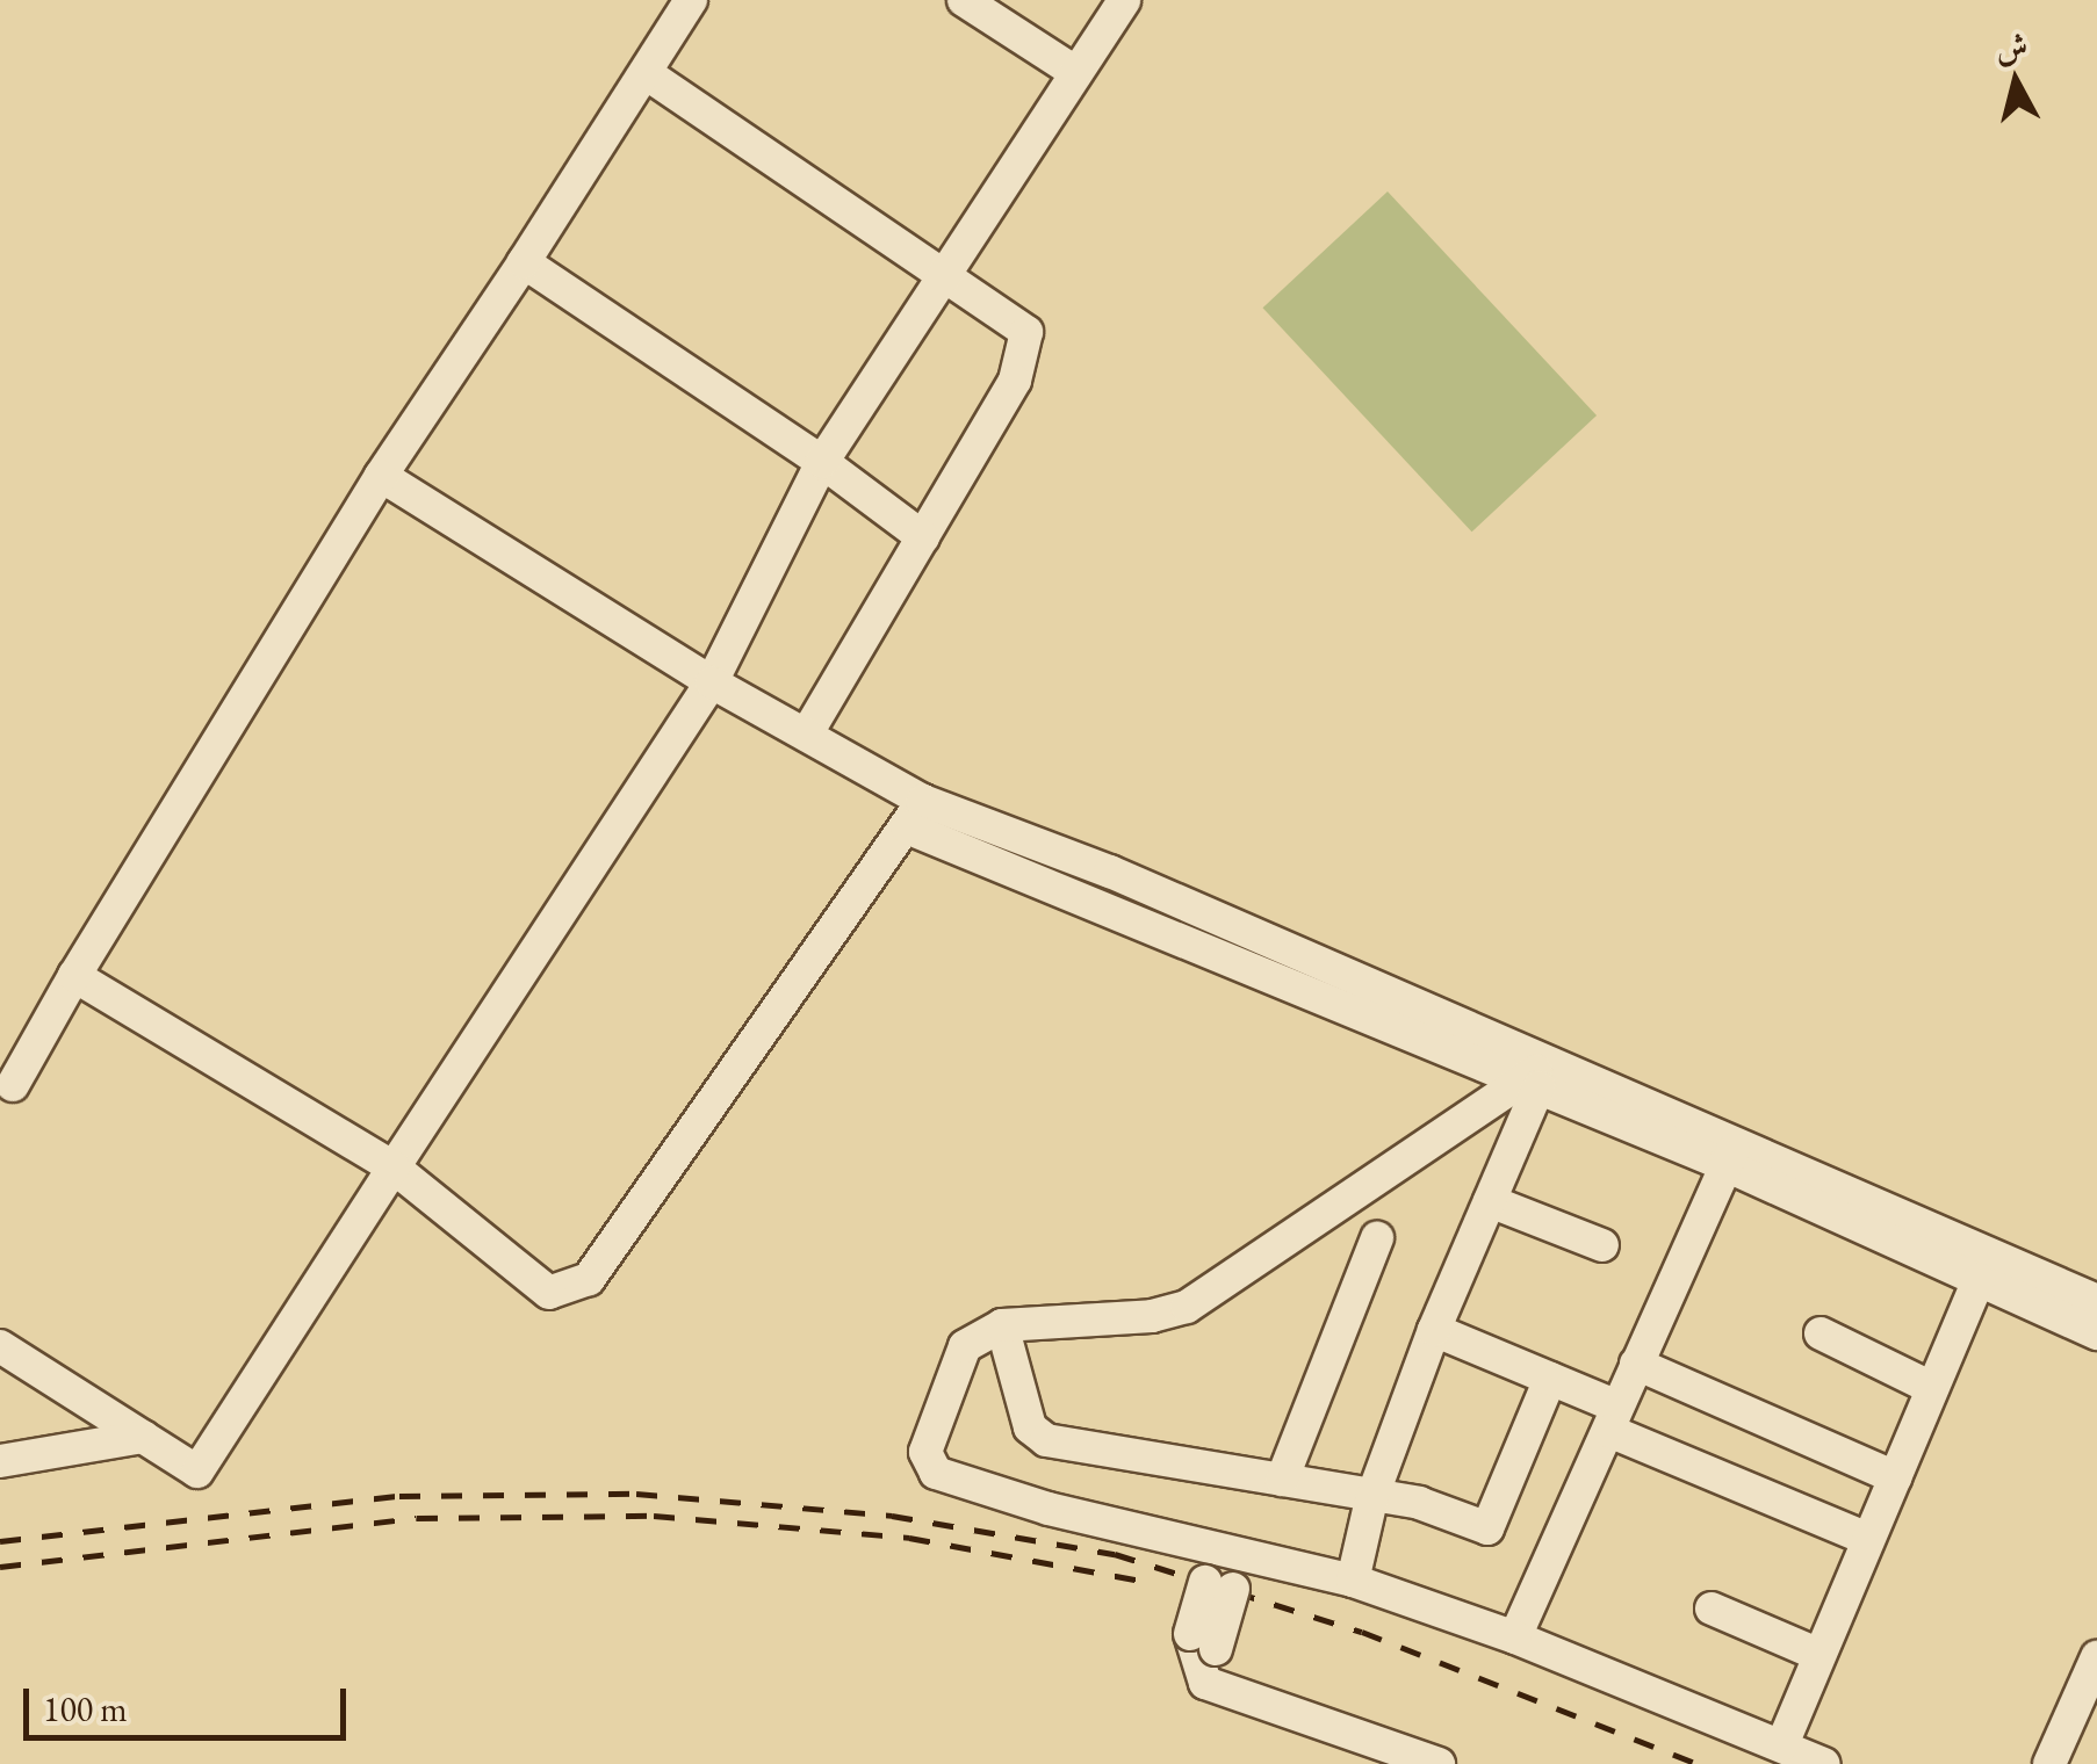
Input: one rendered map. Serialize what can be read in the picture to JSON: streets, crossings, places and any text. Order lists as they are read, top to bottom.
{
  "scale_bar": "100 m",
  "north": "top"
}
